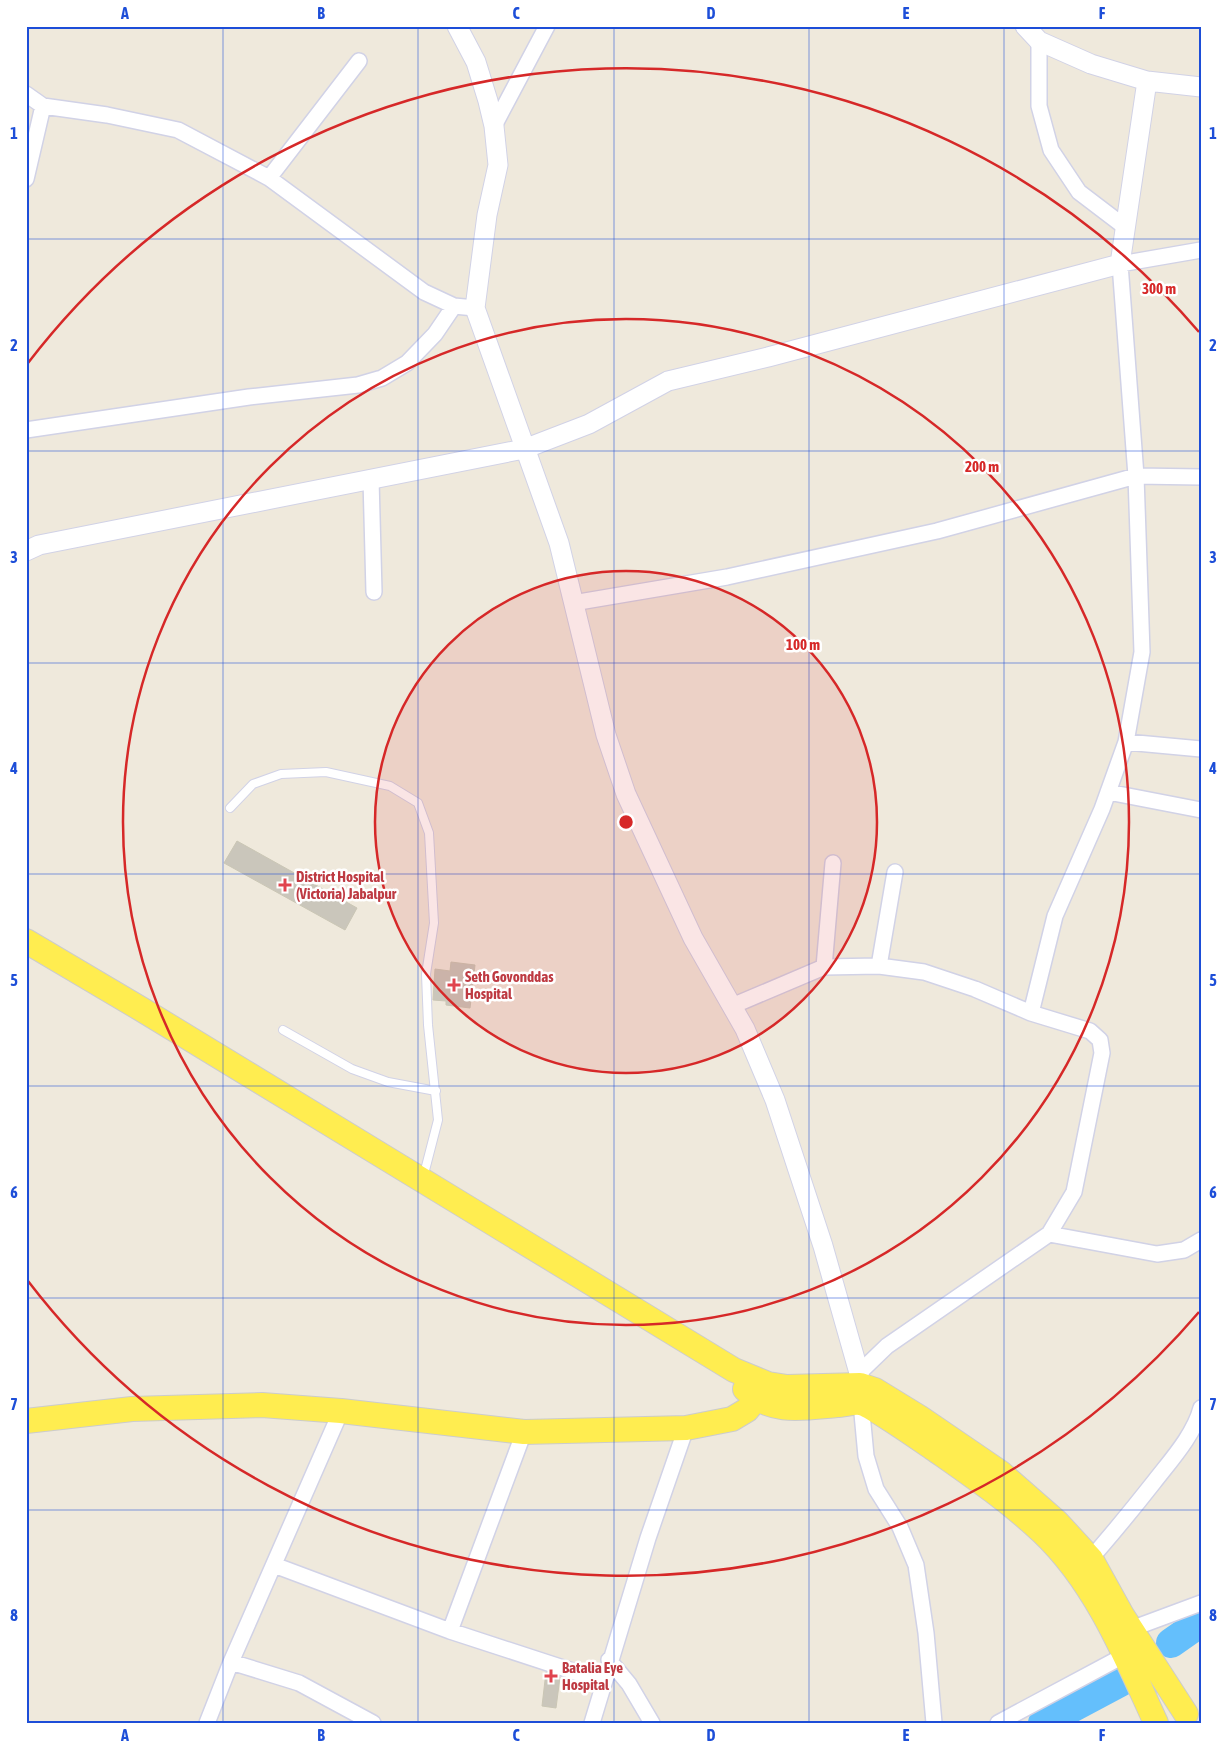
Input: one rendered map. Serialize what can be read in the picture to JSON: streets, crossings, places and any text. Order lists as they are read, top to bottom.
{
  "places": {
    "health": ["District Hospital (Victoria) Jabalpur", "Seth Govonddas Hospital", "Batalia Eye Hospital"]
  },
  "grid": {
    "columns": [
      "A",
      "B",
      "C",
      "D",
      "E",
      "F"
    ],
    "rows": [
      "1",
      "2",
      "3",
      "4",
      "5",
      "6",
      "7",
      "8"
    ]
  },
  "rings": ["300 m", "200 m", "100 m"]
}
